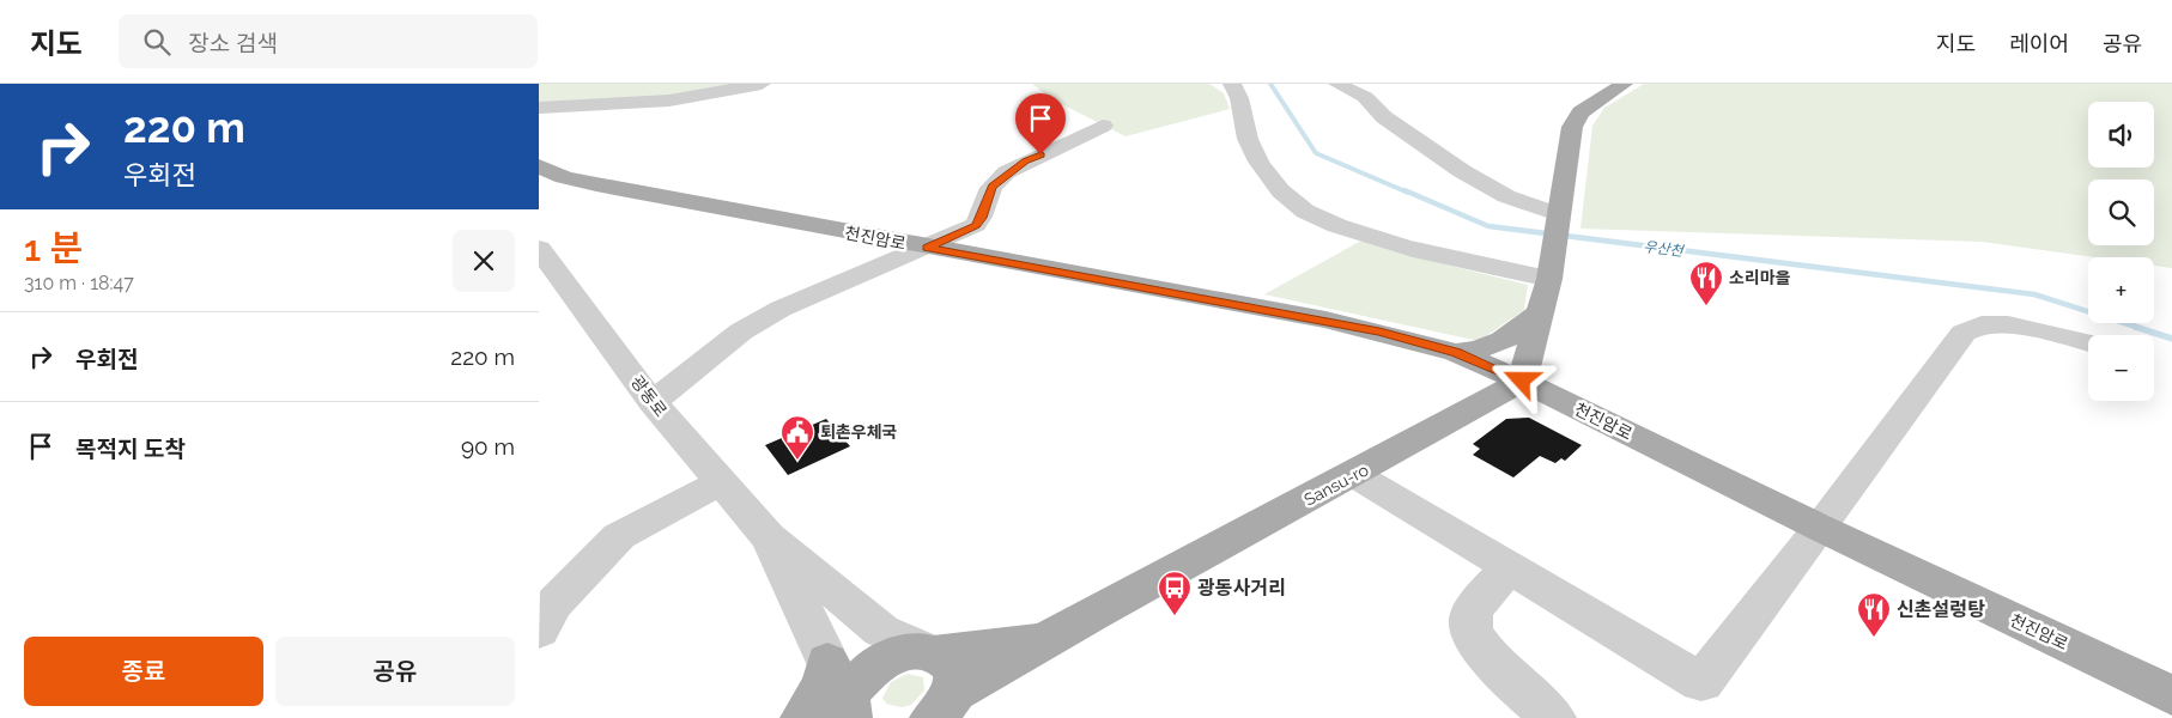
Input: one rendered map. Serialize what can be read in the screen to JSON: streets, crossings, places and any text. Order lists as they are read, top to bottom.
{
  "streets": {
    "main road": ["천진암로", "Sansu-ro"],
    "street": ["광동로"]
  },
  "crossings": [
    ["천진암로", "Sansu-ro"]
  ],
  "water": ["우산천"],
  "places": {
    "restaurant": ["소리마을", "신촌설렁탕"],
    "public building": ["퇴촌우체국"],
    "bus stop": ["광동사거리"]
  },
  "page": {
    "header": "지도",
    "search": "장소 검색",
    "nav": ["지도", "레이어", "공유"],
    "turn": ["220 m", "우회전"],
    "map_buttons": ["+", "−"],
    "heading": ["1 분", "310 m · 18:47"],
    "list": [
      {
        "name": "우회전",
        "value": "220 m"
      },
      {
        "name": "목적지 도착",
        "value": "90 m"
      }
    ],
    "buttons": ["종료", "공유"]
  }
}
